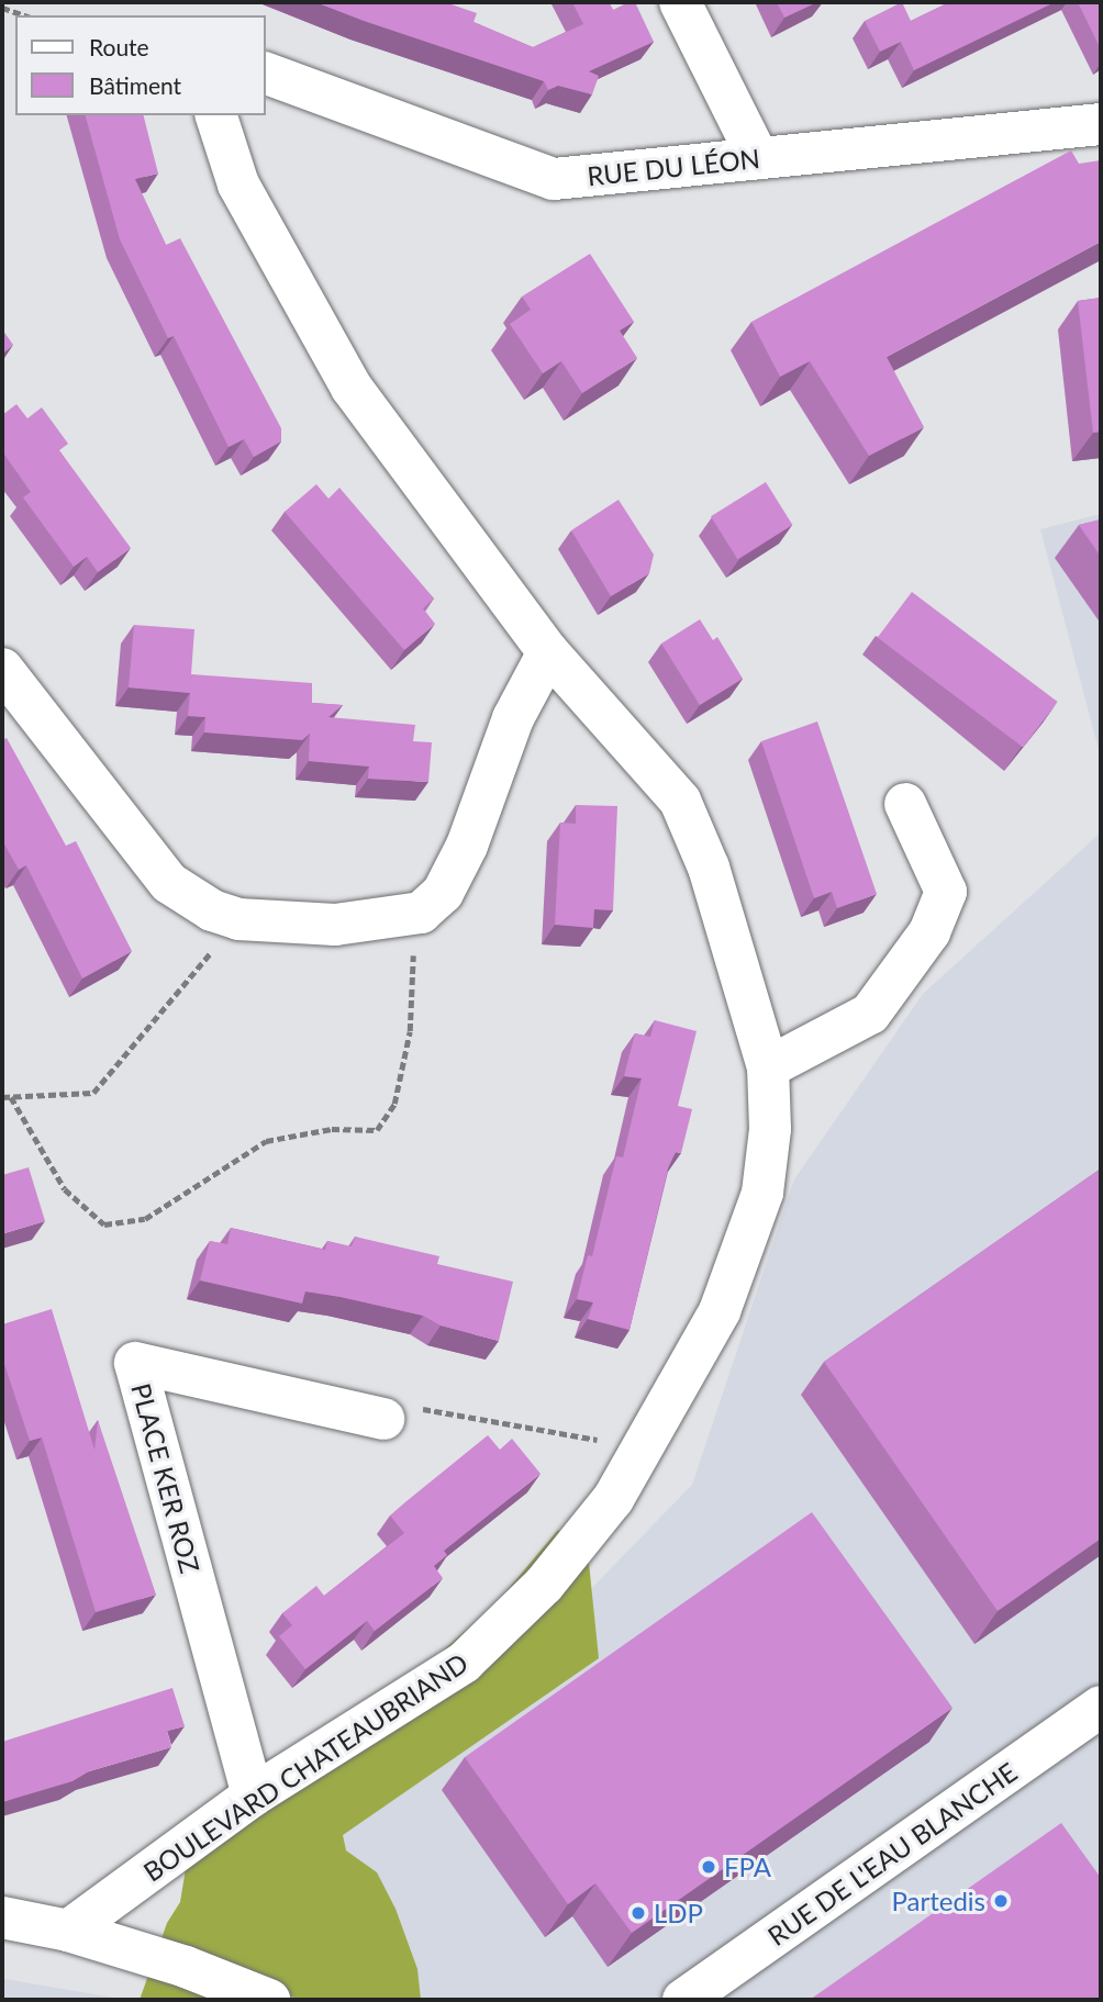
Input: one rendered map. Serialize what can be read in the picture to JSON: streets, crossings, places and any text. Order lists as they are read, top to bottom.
{
  "streets": {
    "street": [
      "RUE DU LÉON",
      "PLACE KER ROZ",
      "BOULEVARD CHATEAUBRIAND",
      "RUE DE L'EAU BLANCHE"
    ]
  },
  "crossings": [
    ["PLACE KER ROZ", "BOULEVARD CHATEAUBRIAND"]
  ],
  "places": ["FPA", "Partedis", "LDP"],
  "legend": ["Route", "Bâtiment"]
}
